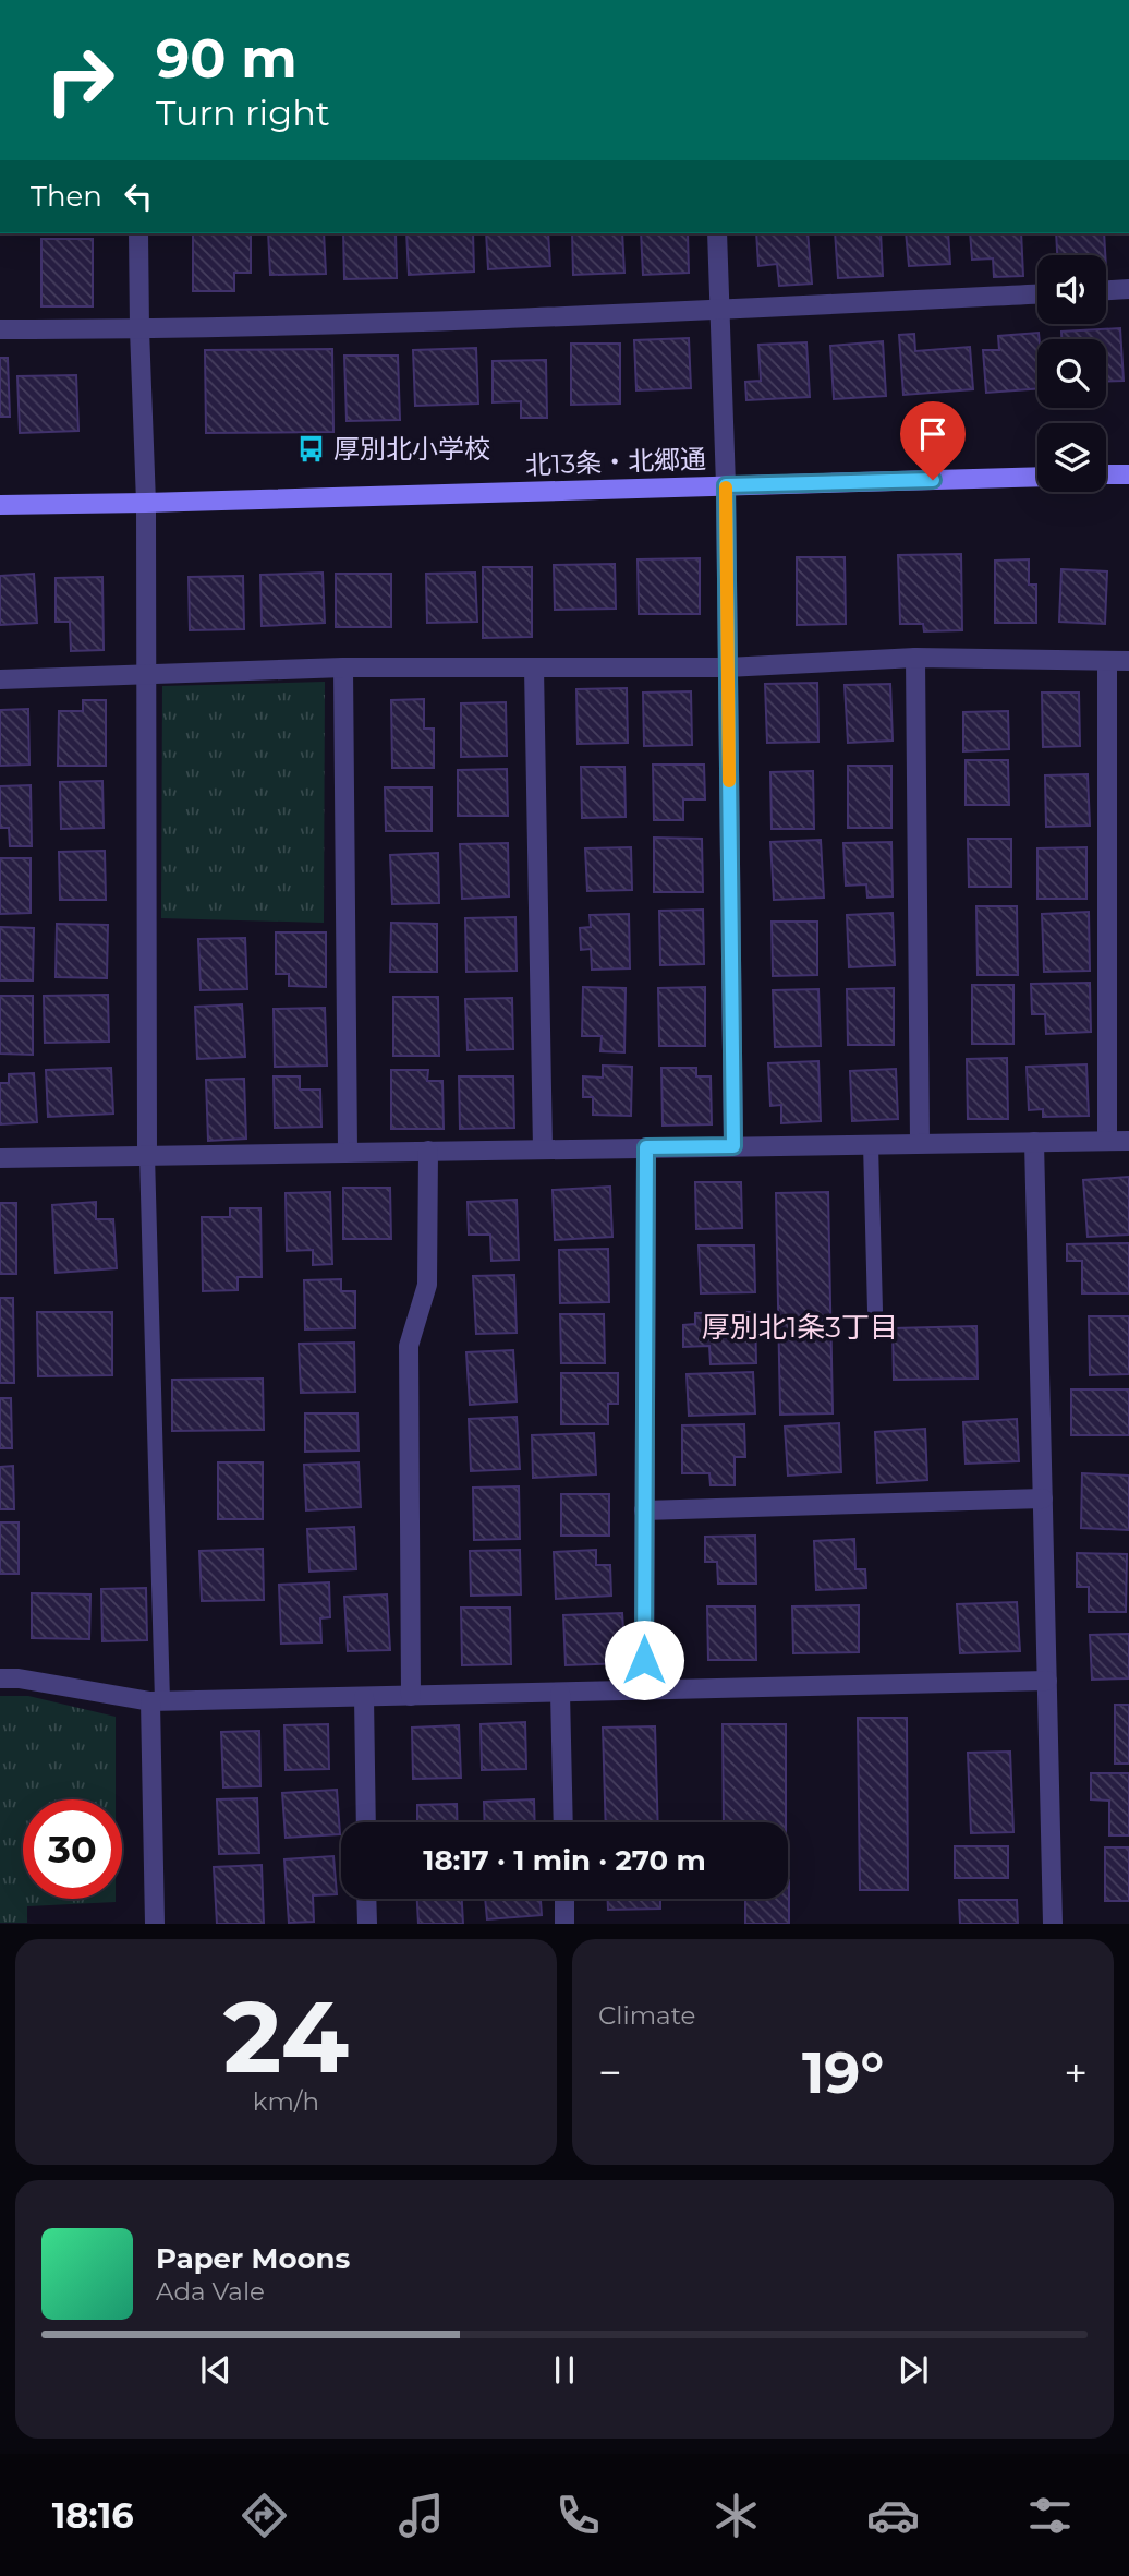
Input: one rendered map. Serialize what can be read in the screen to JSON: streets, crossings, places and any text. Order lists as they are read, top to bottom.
{
  "streets": {
    "main road": ["北13条・北郷通"]
  },
  "districts": ["厚別北1条3丁目"],
  "places": {
    "bus stop": ["厚別北小学校"]
  },
  "page": {
    "turn": ["90 m", "Turn right"],
    "then": "Then",
    "limit": "30",
    "trip": "18:17 · 1 min · 270 m",
    "tile": [
      ["24", "km/h"],
      "Climate"
    ],
    "heat": ["−", "19°", "+"],
    "song": ["Paper Moons", "Ada Vale"],
    "tabs": "18:16"
  }
}
